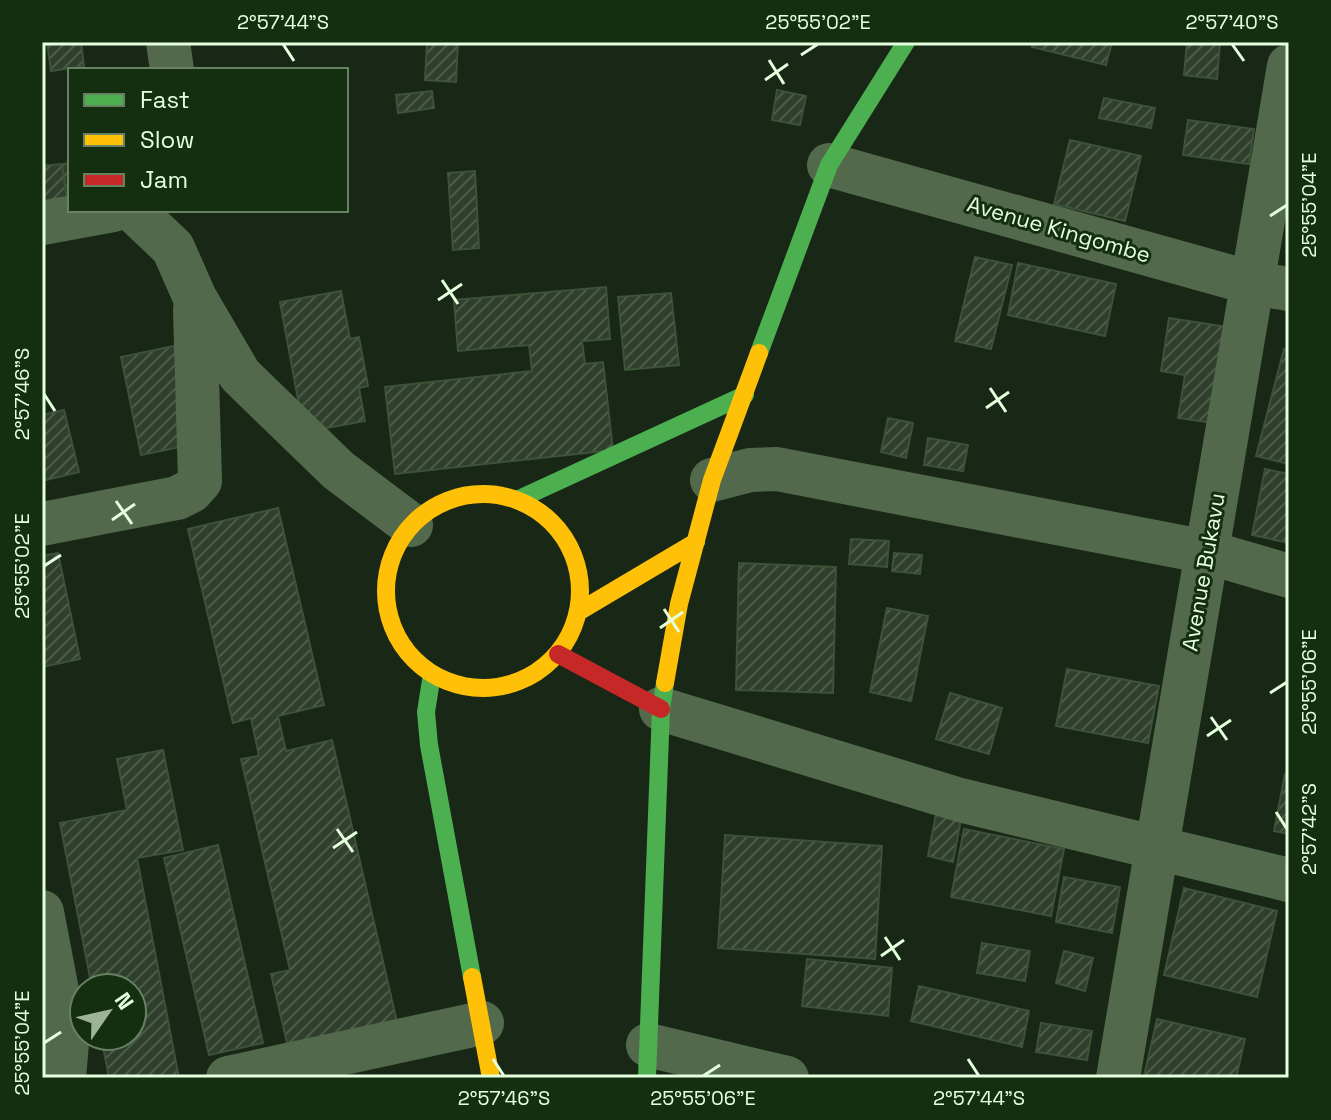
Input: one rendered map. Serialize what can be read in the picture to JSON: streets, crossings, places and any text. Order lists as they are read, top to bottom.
{
  "streets": {
    "street": ["Avenue Kingombe", "Avenue Bukavu"]
  },
  "crossings": [
    ["Avenue Kingombe", "Avenue Bukavu"]
  ],
  "legend": ["Fast", "Slow", "Jam"],
  "north": "top right",
  "coordinates": [
    "2°57'44\"S",
    "25°55'02\"E",
    "2°57'40\"S",
    "25°55'04\"E",
    "2°57'46\"S",
    "25°55'06\"E",
    "2°57'42\"S"
  ]
}
